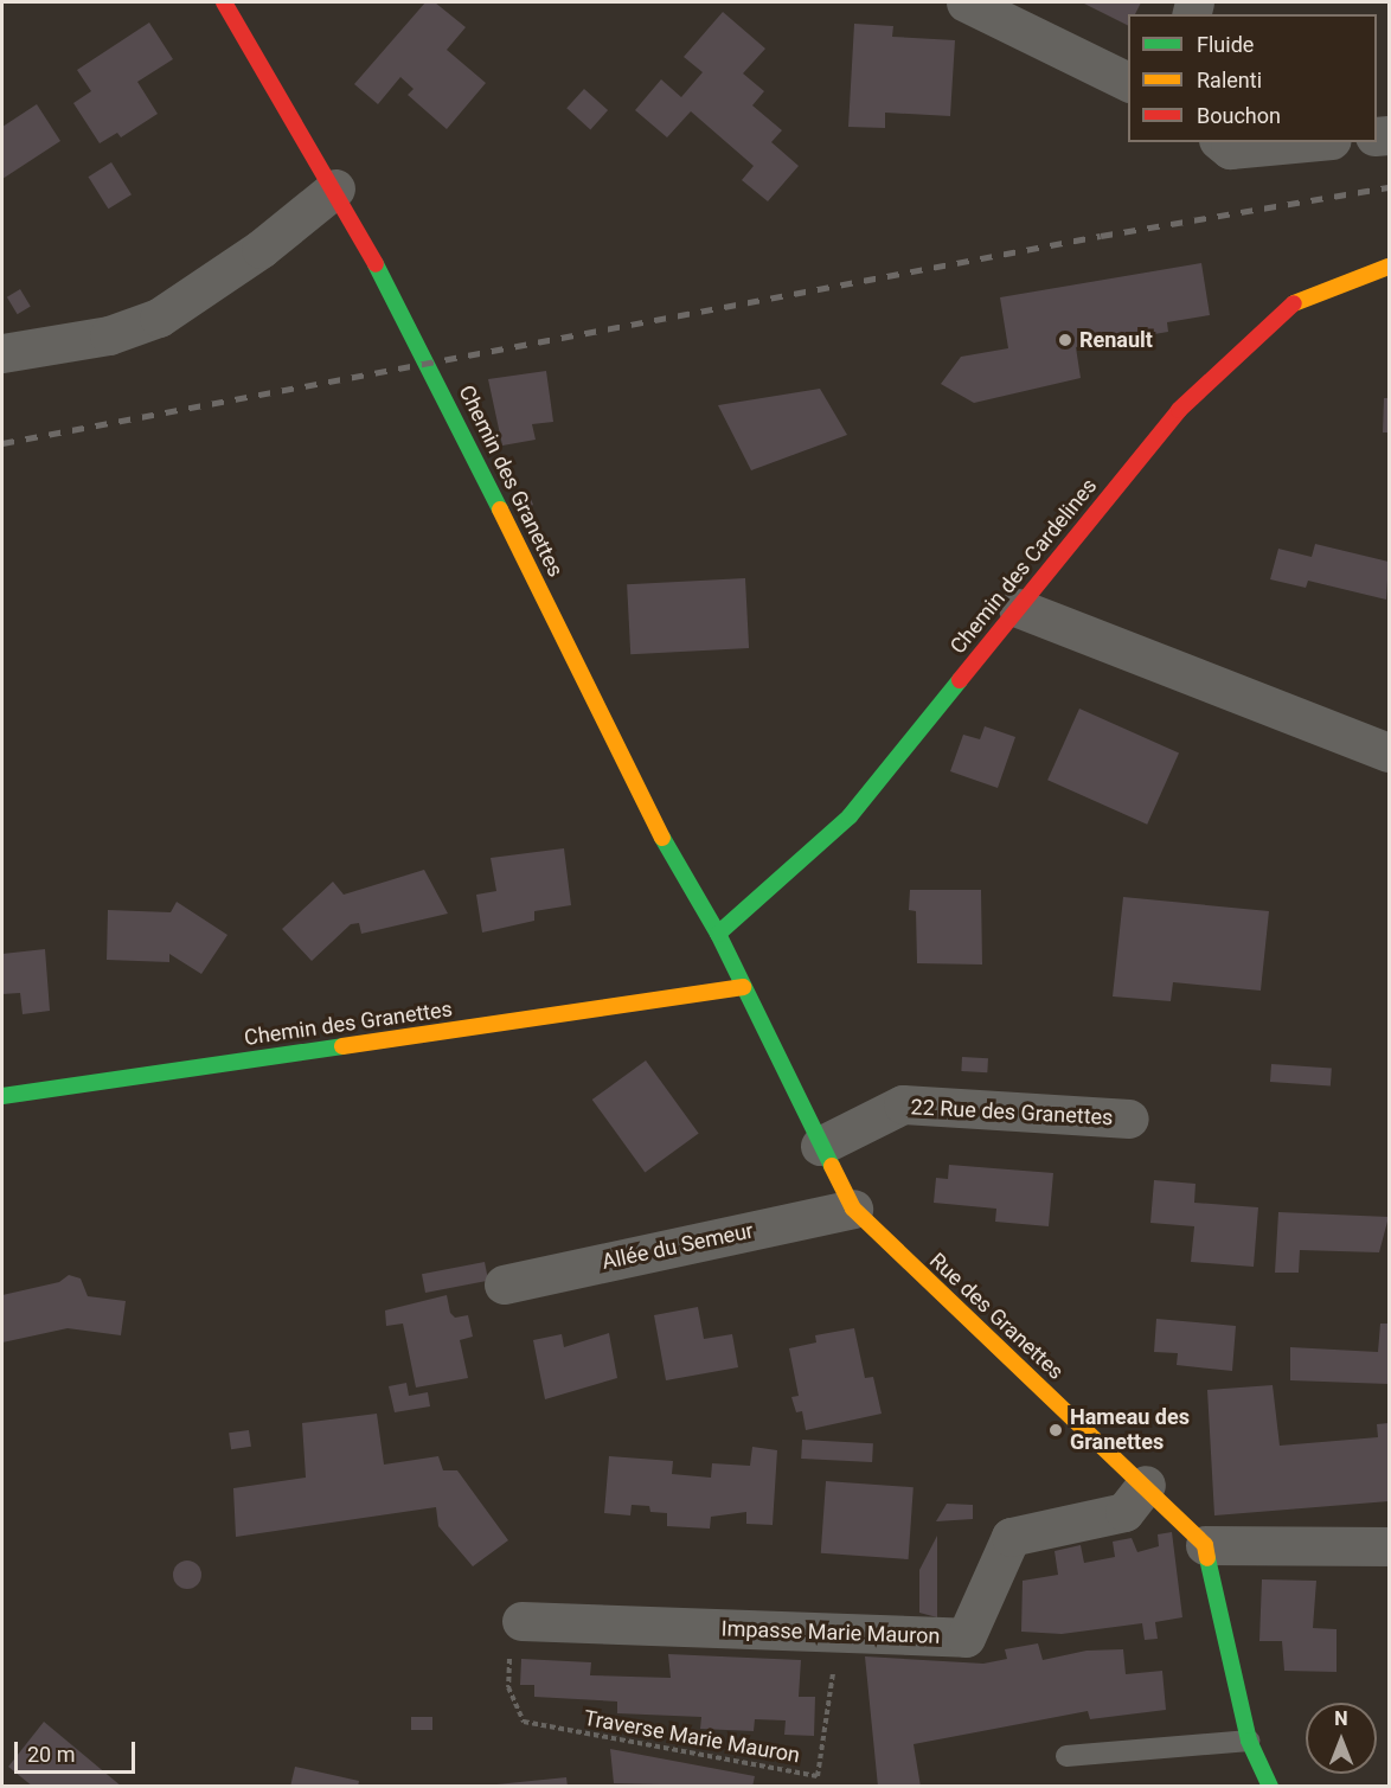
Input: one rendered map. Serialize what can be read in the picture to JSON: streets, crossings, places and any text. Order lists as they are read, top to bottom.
{
  "streets": {
    "street": [
      "Chemin des Granettes",
      "Chemin des Cardelines",
      "22 Rue des Granettes",
      "Allée du Semeur",
      "Rue des Granettes",
      "Impasse Marie Mauron"
    ],
    "path": ["Traverse Marie Mauron"]
  },
  "crossings": [
    ["Chemin des Granettes", "Chemin des Cardelines"],
    ["Chemin des Granettes", "22 Rue des Granettes"],
    ["Chemin des Granettes", "Rue des Granettes"],
    ["22 Rue des Granettes", "Rue des Granettes"],
    ["Allée du Semeur", "Rue des Granettes"],
    ["Rue des Granettes", "Impasse Marie Mauron"],
    ["Impasse Marie Mauron", "Traverse Marie Mauron"]
  ],
  "places": ["Renault", "Hameau des Granettes"],
  "legend": ["Fluide", "Ralenti", "Bouchon"],
  "scale_bar": "20 m",
  "north": "top"
}
